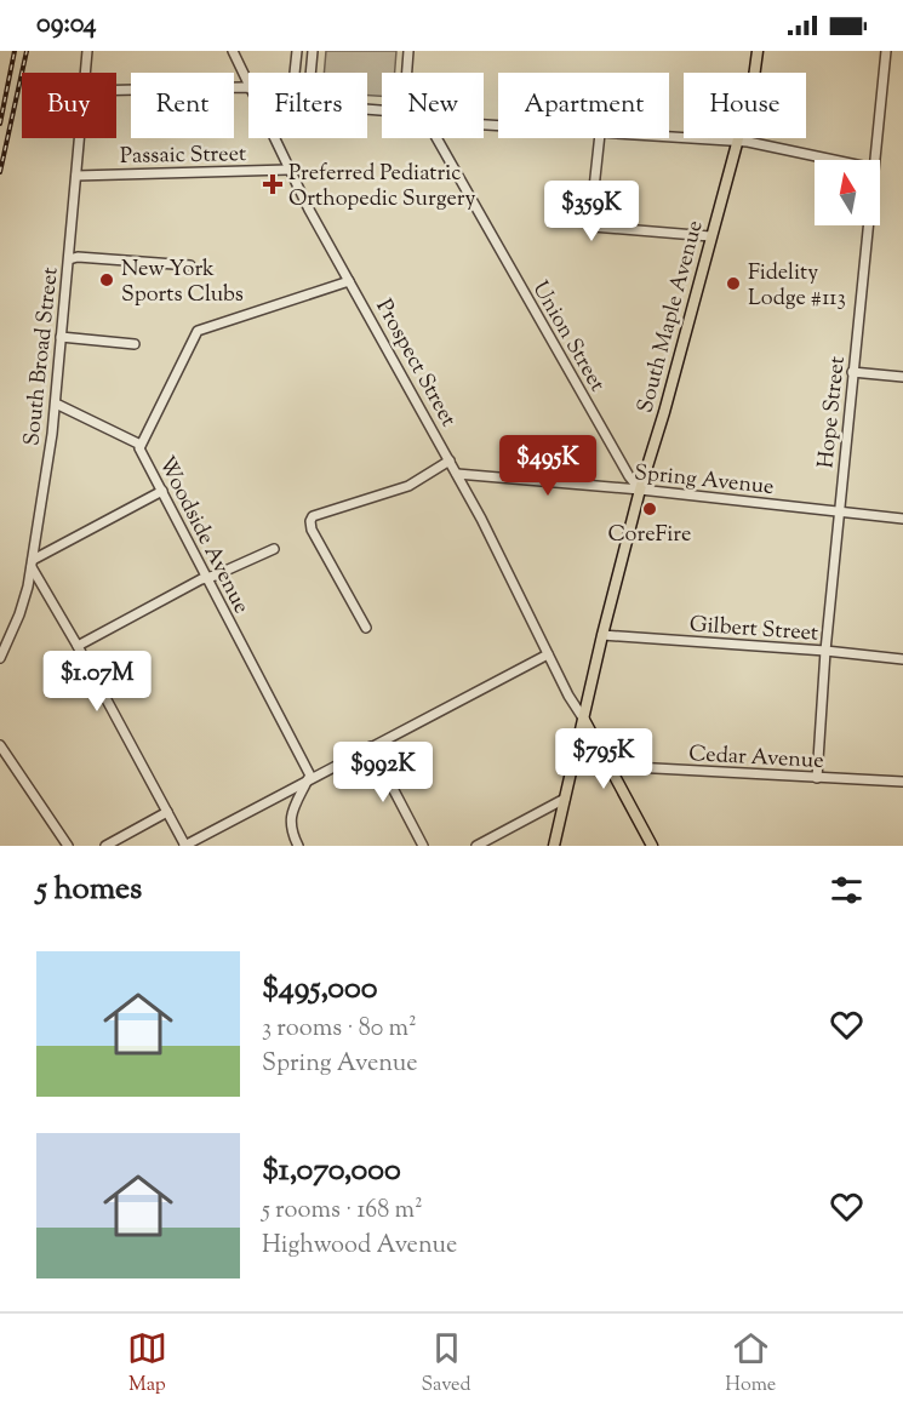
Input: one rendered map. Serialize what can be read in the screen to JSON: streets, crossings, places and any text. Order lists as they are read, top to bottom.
{
  "streets": {
    "main road": ["South Maple Avenue", "Prospect Street"],
    "street": [
      "Passaic Street",
      "Union Street",
      "South Broad Street",
      "Hope Street",
      "Spring Avenue",
      "Woodside Avenue",
      "Gilbert Street",
      "Cedar Avenue"
    ]
  },
  "crossings": [
    ["Passaic Street", "South Broad Street"],
    ["Passaic Street", "Prospect Street"],
    ["South Maple Avenue", "Union Street"],
    ["South Maple Avenue", "Prospect Street"],
    ["South Maple Avenue", "Spring Avenue"],
    ["South Maple Avenue", "Gilbert Street"],
    ["Union Street", "Spring Avenue"],
    ["Prospect Street", "Spring Avenue"],
    ["Prospect Street", "Woodside Avenue"],
    ["Prospect Street", "Cedar Avenue"],
    ["Hope Street", "Spring Avenue"],
    ["Hope Street", "Gilbert Street"],
    ["Hope Street", "Cedar Avenue"]
  ],
  "places": {
    "health": ["Preferred Pediatric Orthopedic Surgery"],
    "other": ["New York Sports Clubs", "Fidelity Lodge #113", "CoreFire"]
  },
  "north": "top",
  "page": {
    "status": "09:04",
    "chip": [
      "Buy",
      "Rent",
      "Filters",
      "New",
      "Apartment",
      "House"
    ],
    "price": [
      "$359K",
      "$495K",
      "$1.07M",
      "$795K",
      "$992K"
    ],
    "heading": "5 homes",
    "list": [
      {
        "name": "$495,000",
        "note": "3 rooms · 80 m² · Spring Avenue"
      },
      {
        "name": "$1,070,000",
        "note": "5 rooms · 168 m² · Highwood Avenue"
      }
    ],
    "tabs": ["Map", "Saved", "Home"]
  }
}
